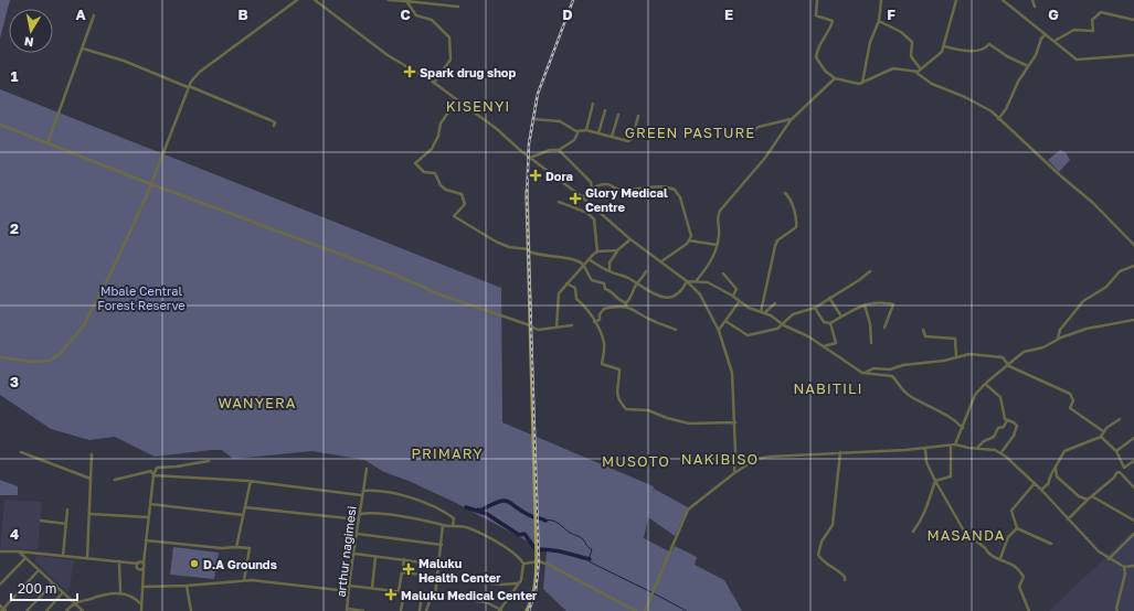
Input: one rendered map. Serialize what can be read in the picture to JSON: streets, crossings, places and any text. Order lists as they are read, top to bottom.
{
  "streets": {
    "street": ["arthur nagimesi"]
  },
  "districts": [
    "KISENYI",
    "GREEN PASTURE",
    "NABITILI",
    "WANYERA",
    "PRIMARY",
    "NAKIBISO",
    "MUSOTO",
    "MASANDA"
  ],
  "parks": ["Mbale Central Forest Reserve"],
  "places": {
    "health": [
      "Spark drug shop",
      "Dora",
      "Glory Medical Centre",
      "Maluku Health Center",
      "Maluku Medical Center"
    ],
    "other": ["D.A Grounds"]
  },
  "scale_bar": "200 m",
  "north": "bottom",
  "grid": {
    "columns": [
      "A",
      "B",
      "C",
      "D",
      "E",
      "F",
      "G"
    ],
    "rows": [
      "1",
      "2",
      "3",
      "4"
    ]
  }
}
